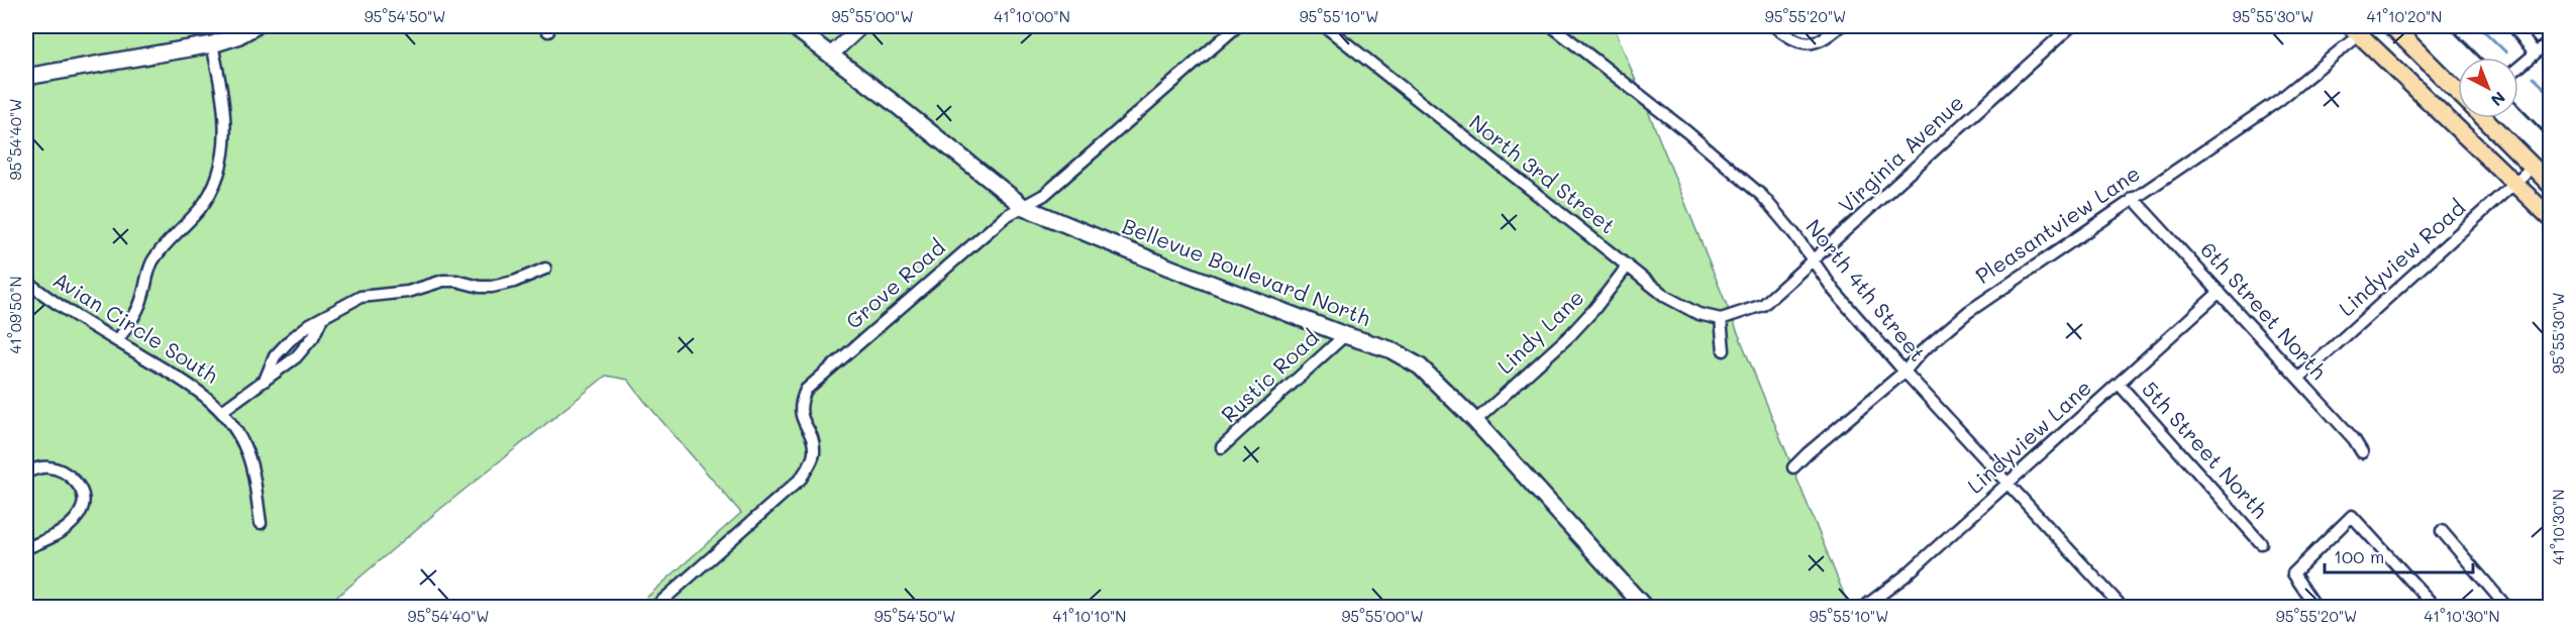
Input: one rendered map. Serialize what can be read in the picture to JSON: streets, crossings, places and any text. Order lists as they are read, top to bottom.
{
  "streets": {
    "main road": ["Bellevue Boulevard North"],
    "street": [
      "Virginia Avenue",
      "North 3rd Street",
      "Pleasantview Lane",
      "Lindyview Road",
      "Grove Road",
      "North 4th Street",
      "6th Street North",
      "Avian Circle South",
      "Lindy Lane",
      "Rustic Road",
      "Lindyview Lane",
      "5th Street North"
    ]
  },
  "crossings": [
    ["Virginia Avenue", "North 3rd Street"],
    ["Virginia Avenue", "North 4th Street"],
    ["North 3rd Street", "Lindy Lane"],
    ["Pleasantview Lane", "North 4th Street"],
    ["Pleasantview Lane", "6th Street North"],
    ["Lindyview Road", "6th Street North"],
    ["Bellevue Boulevard North", "Grove Road"],
    ["Bellevue Boulevard North", "Lindy Lane"],
    ["Bellevue Boulevard North", "Rustic Road"],
    ["North 4th Street", "Lindyview Lane"],
    ["6th Street North", "Lindyview Lane"],
    ["Lindyview Lane", "5th Street North"]
  ],
  "scale_bar": "100 m",
  "north": "bottom right",
  "coordinates": [
    "95°54'50\"W",
    "95°55'00\"W",
    "41°10'00\"N",
    "95°55'10\"W",
    "95°55'20\"W",
    "95°55'30\"W",
    "41°10'20\"N",
    "95°54'40\"W",
    "41°09'50\"N",
    "41°10'30\"N",
    "41°10'10\"N"
  ]
}
